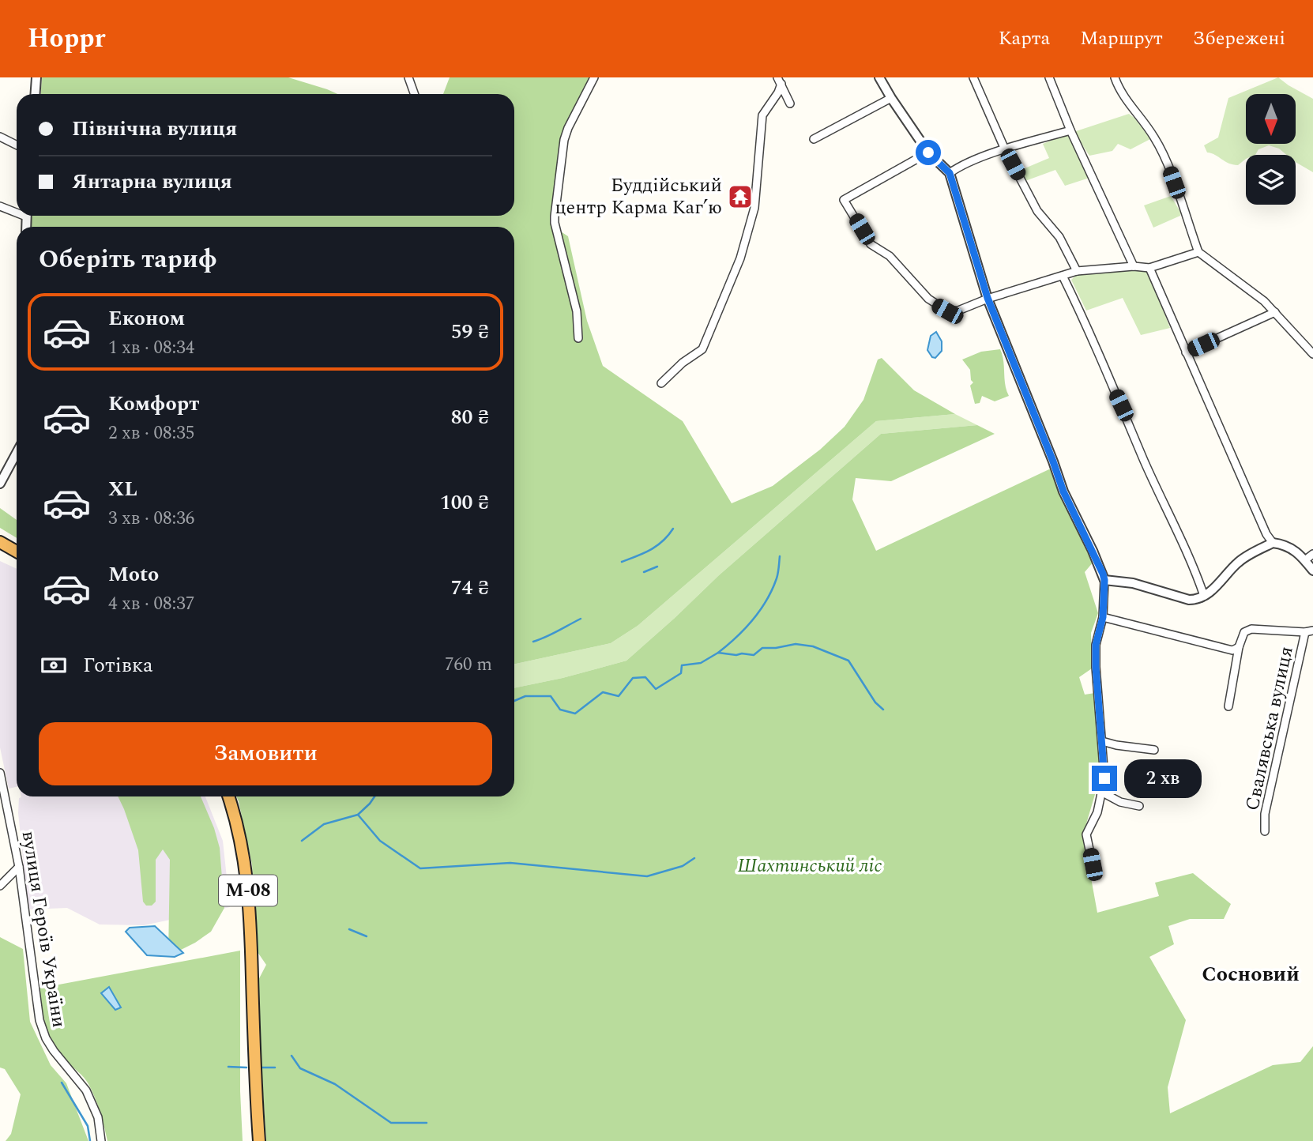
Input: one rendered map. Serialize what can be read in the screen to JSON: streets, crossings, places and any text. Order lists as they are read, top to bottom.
{
  "streets": {
    "highway": ["М-08"],
    "street": ["Свалявська вулиця", "вулиця Героїв України"]
  },
  "districts": ["Сосновий"],
  "parks": ["Шахтинський ліс"],
  "places": {
    "temple": ["Буддійський центр Карма Кагʼю"]
  },
  "north": "bottom",
  "page": {
    "header": "Hoppr",
    "nav": ["Карта", "Маршрут", "Збережені"],
    "banner": ["Північна вулиця", "Янтарна вулиця"],
    "heading": "Оберіть тариф",
    "list": [
      {
        "name": "Економ",
        "note": "1 хв · 08:34",
        "value": "59 ₴"
      },
      {
        "name": "Комфорт",
        "note": "2 хв · 08:35",
        "value": "80 ₴"
      },
      {
        "name": "XL",
        "note": "3 хв · 08:36",
        "value": "100 ₴"
      },
      {
        "name": "Moto",
        "note": "4 хв · 08:37",
        "value": "74 ₴"
      }
    ],
    "pay": ["Готівка", "760 m"],
    "buttons": "Замовити",
    "bubble": "2 хв"
  }
}
